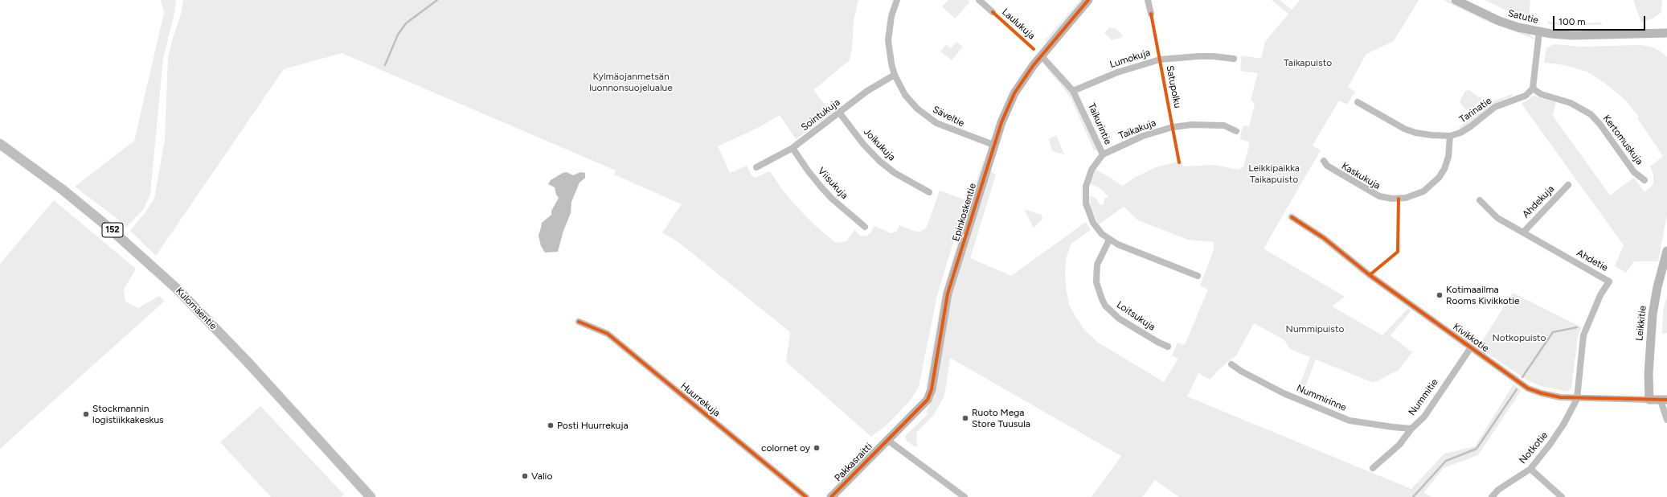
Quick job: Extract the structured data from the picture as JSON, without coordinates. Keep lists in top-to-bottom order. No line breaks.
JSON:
{"streets":{"main road":["152","Kulomäentie"],"street":["Satutie","Laulukuja","Lumokuja","Tarinatie","Sointukuja","Säveltie","Taikurintie","Taikakuja","Kertomuskuja","Joikukuja","Kaskukuja","Viisukuja","Ahdekuja","Epinkoskentie","Ahdetie","Loitsukuja","Leikkitie","Kivikkotie","Nummitie","Nummirinne","Huurrekuja","Notkotie","Pakkasraitti"],"cycle path":["Satupolku"]},"crossings":[["Lumokuja","Taikurintie"],["Tarinatie","Kertomuskuja"],["Tarinatie","Kaskukuja"],["Sointukuja","Säveltie"],["Sointukuja","Joikukuja"],["Sointukuja","Viisukuja"],["Säveltie","Epinkoskentie"],["Taikurintie","Taikakuja"],["Taikurintie","Epinkoskentie"],["Taikurintie","Loitsukuja"],["Ahdekuja","Ahdetie"],["Epinkoskentie","Pakkasraitti"],["Ahdetie","Kivikkotie"],["Ahdetie","Notkotie"],["Leikkitie","Kivikkotie"],["Kivikkotie","Nummitie"],["Kivikkotie","Notkotie"],["Nummitie","Nummirinne"]],"parks":["Taikapuisto","Kylmäojanmetsän luonnonsuojelualue","Leikkipaikka Taikapuisto","Nummipuisto","Notkopuisto"],"places":["Kotimaailma Rooms Kivikkotie","Stockmannin logistiikkakeskus","Ruoto Mega Store Tuusula","Posti Huurrekuja","colornet oy","Valio"],"scale_bar":"100 m"}
